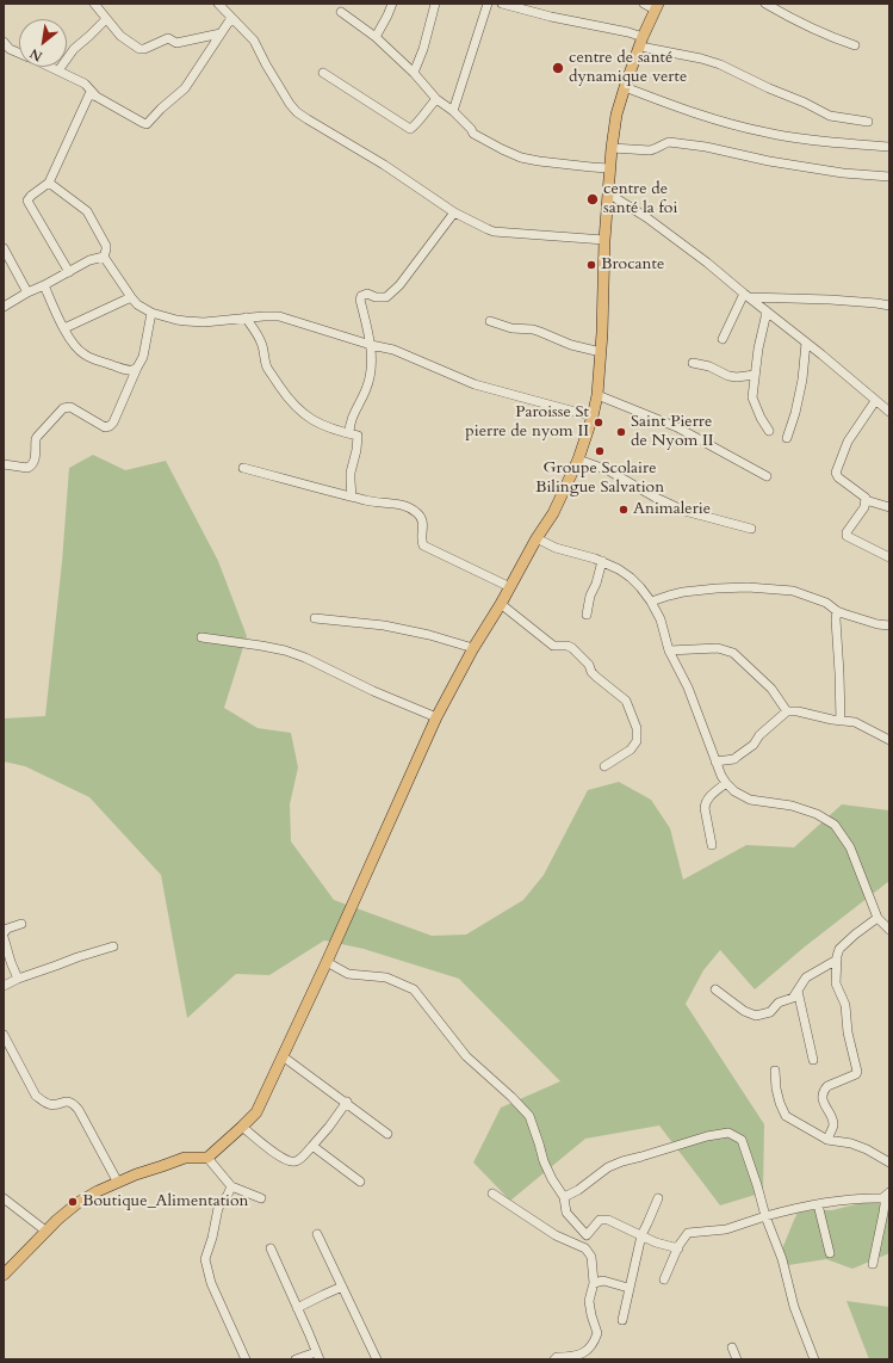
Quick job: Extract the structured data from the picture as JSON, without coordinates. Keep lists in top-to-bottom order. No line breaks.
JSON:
{"places":["centre de santé dynamique verte","centre de santé la foi","Brocante","Paroisse St pierre de nyom II","Saint Pierre de Nyom II","Groupe Scolaire Bilingue Salvation","Animalerie","Boutique_Alimentation"],"north":"bottom left"}
